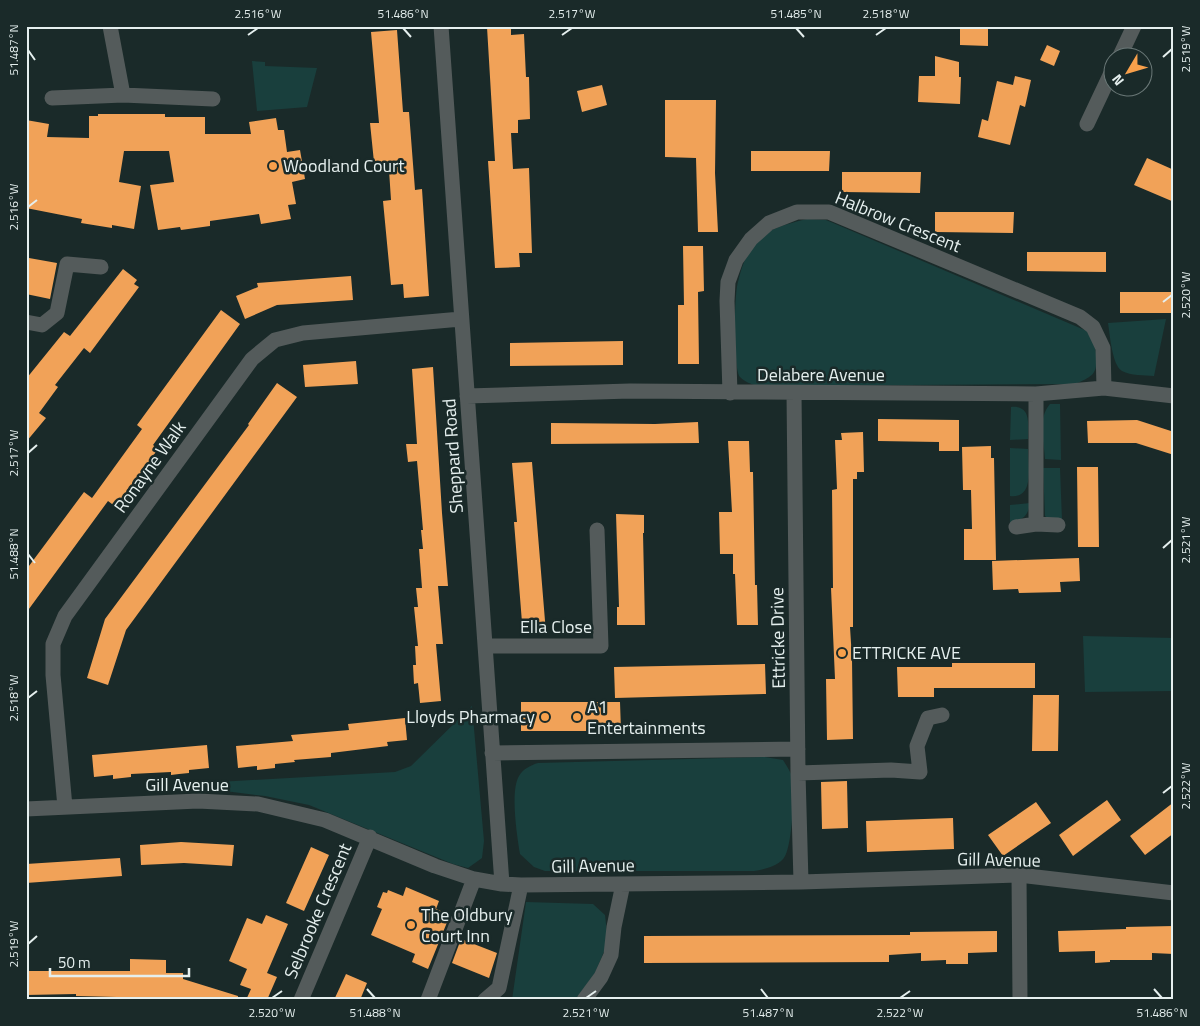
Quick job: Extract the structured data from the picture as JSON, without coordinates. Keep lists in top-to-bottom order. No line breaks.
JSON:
{"streets":{"street":["Halbrow Crescent","Delabere Avenue","Sheppard Road","Ronayne Walk","Ella Close","Ettricke Drive","Gill Avenue","Selbrooke Crescent"]},"crossings":[["Halbrow Crescent","Delabere Avenue"],["Delabere Avenue","Sheppard Road"],["Delabere Avenue","Ettricke Drive"],["Sheppard Road","Ronayne Walk"],["Sheppard Road","Ella Close"],["Sheppard Road","Gill Avenue"],["Ronayne Walk","Gill Avenue"],["Ettricke Drive","Gill Avenue"],["Gill Avenue","Selbrooke Crescent"]],"places":["Woodland Court","ETTRICKE AVE","Lloyds Pharmacy","A1 Entertainments","The Oldbury Court Inn"],"scale_bar":"50 m","north":"bottom left","coordinates":["2.516°W","51.486°N","2.517°W","51.485°N","2.518°W","2.519°W","51.487°N","2.520°W","2.521°W","51.488°N","2.522°W"]}
